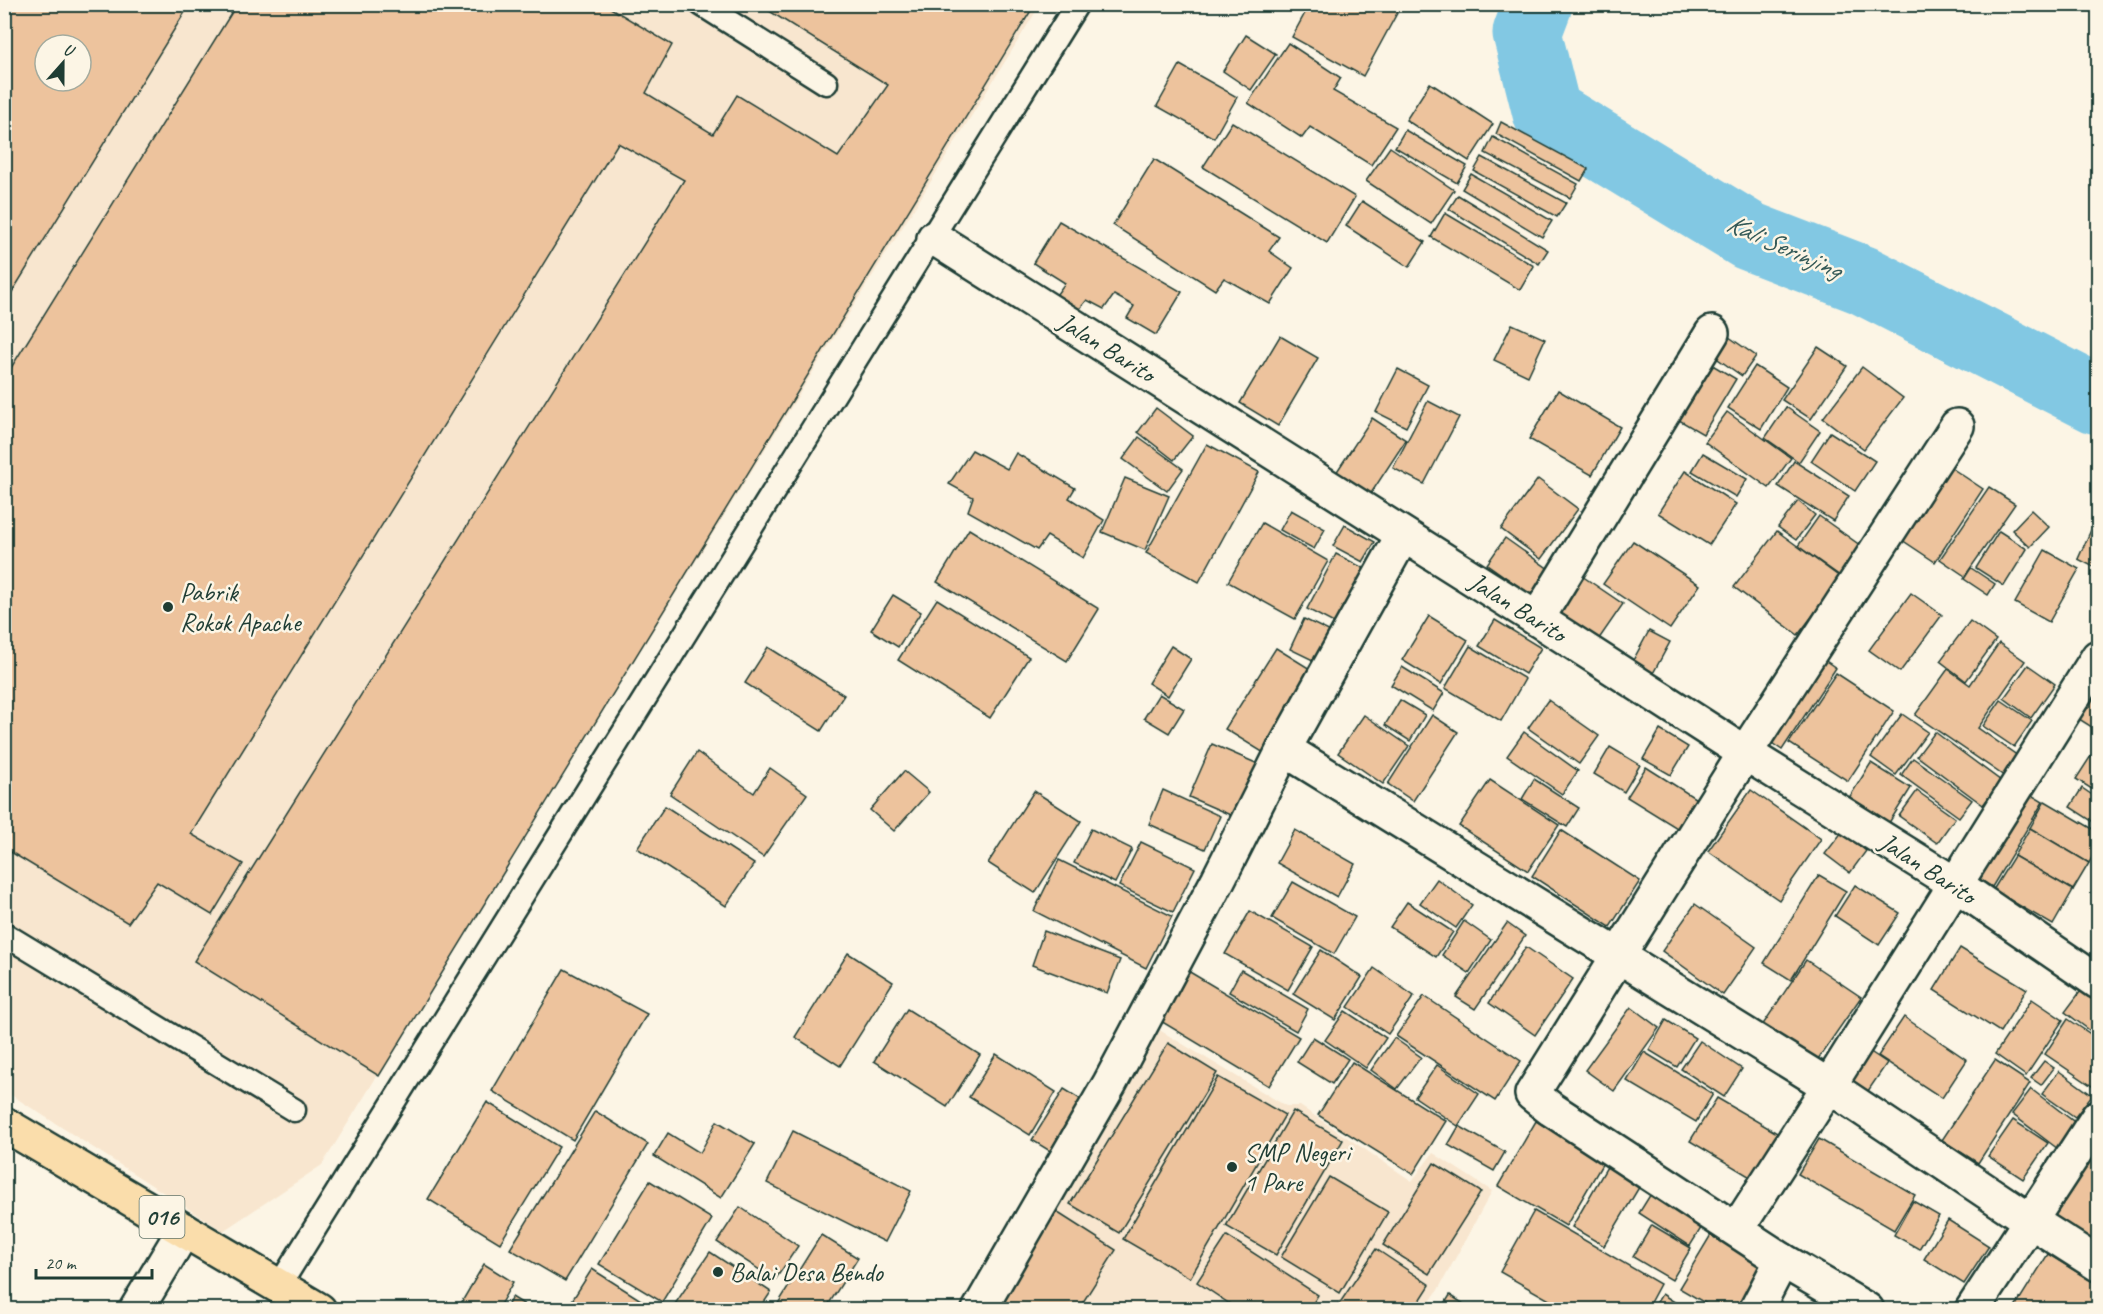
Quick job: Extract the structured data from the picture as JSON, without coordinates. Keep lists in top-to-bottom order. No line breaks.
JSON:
{"streets":{"main road":["016"],"street":["Jalan Barito"]},"water":["Kali Serinjing"],"places":["Pabrik Rokok Apache","SMP Negeri 1 Pare","Balai Desa Bendo"],"scale_bar":"20 m","north":"top"}
